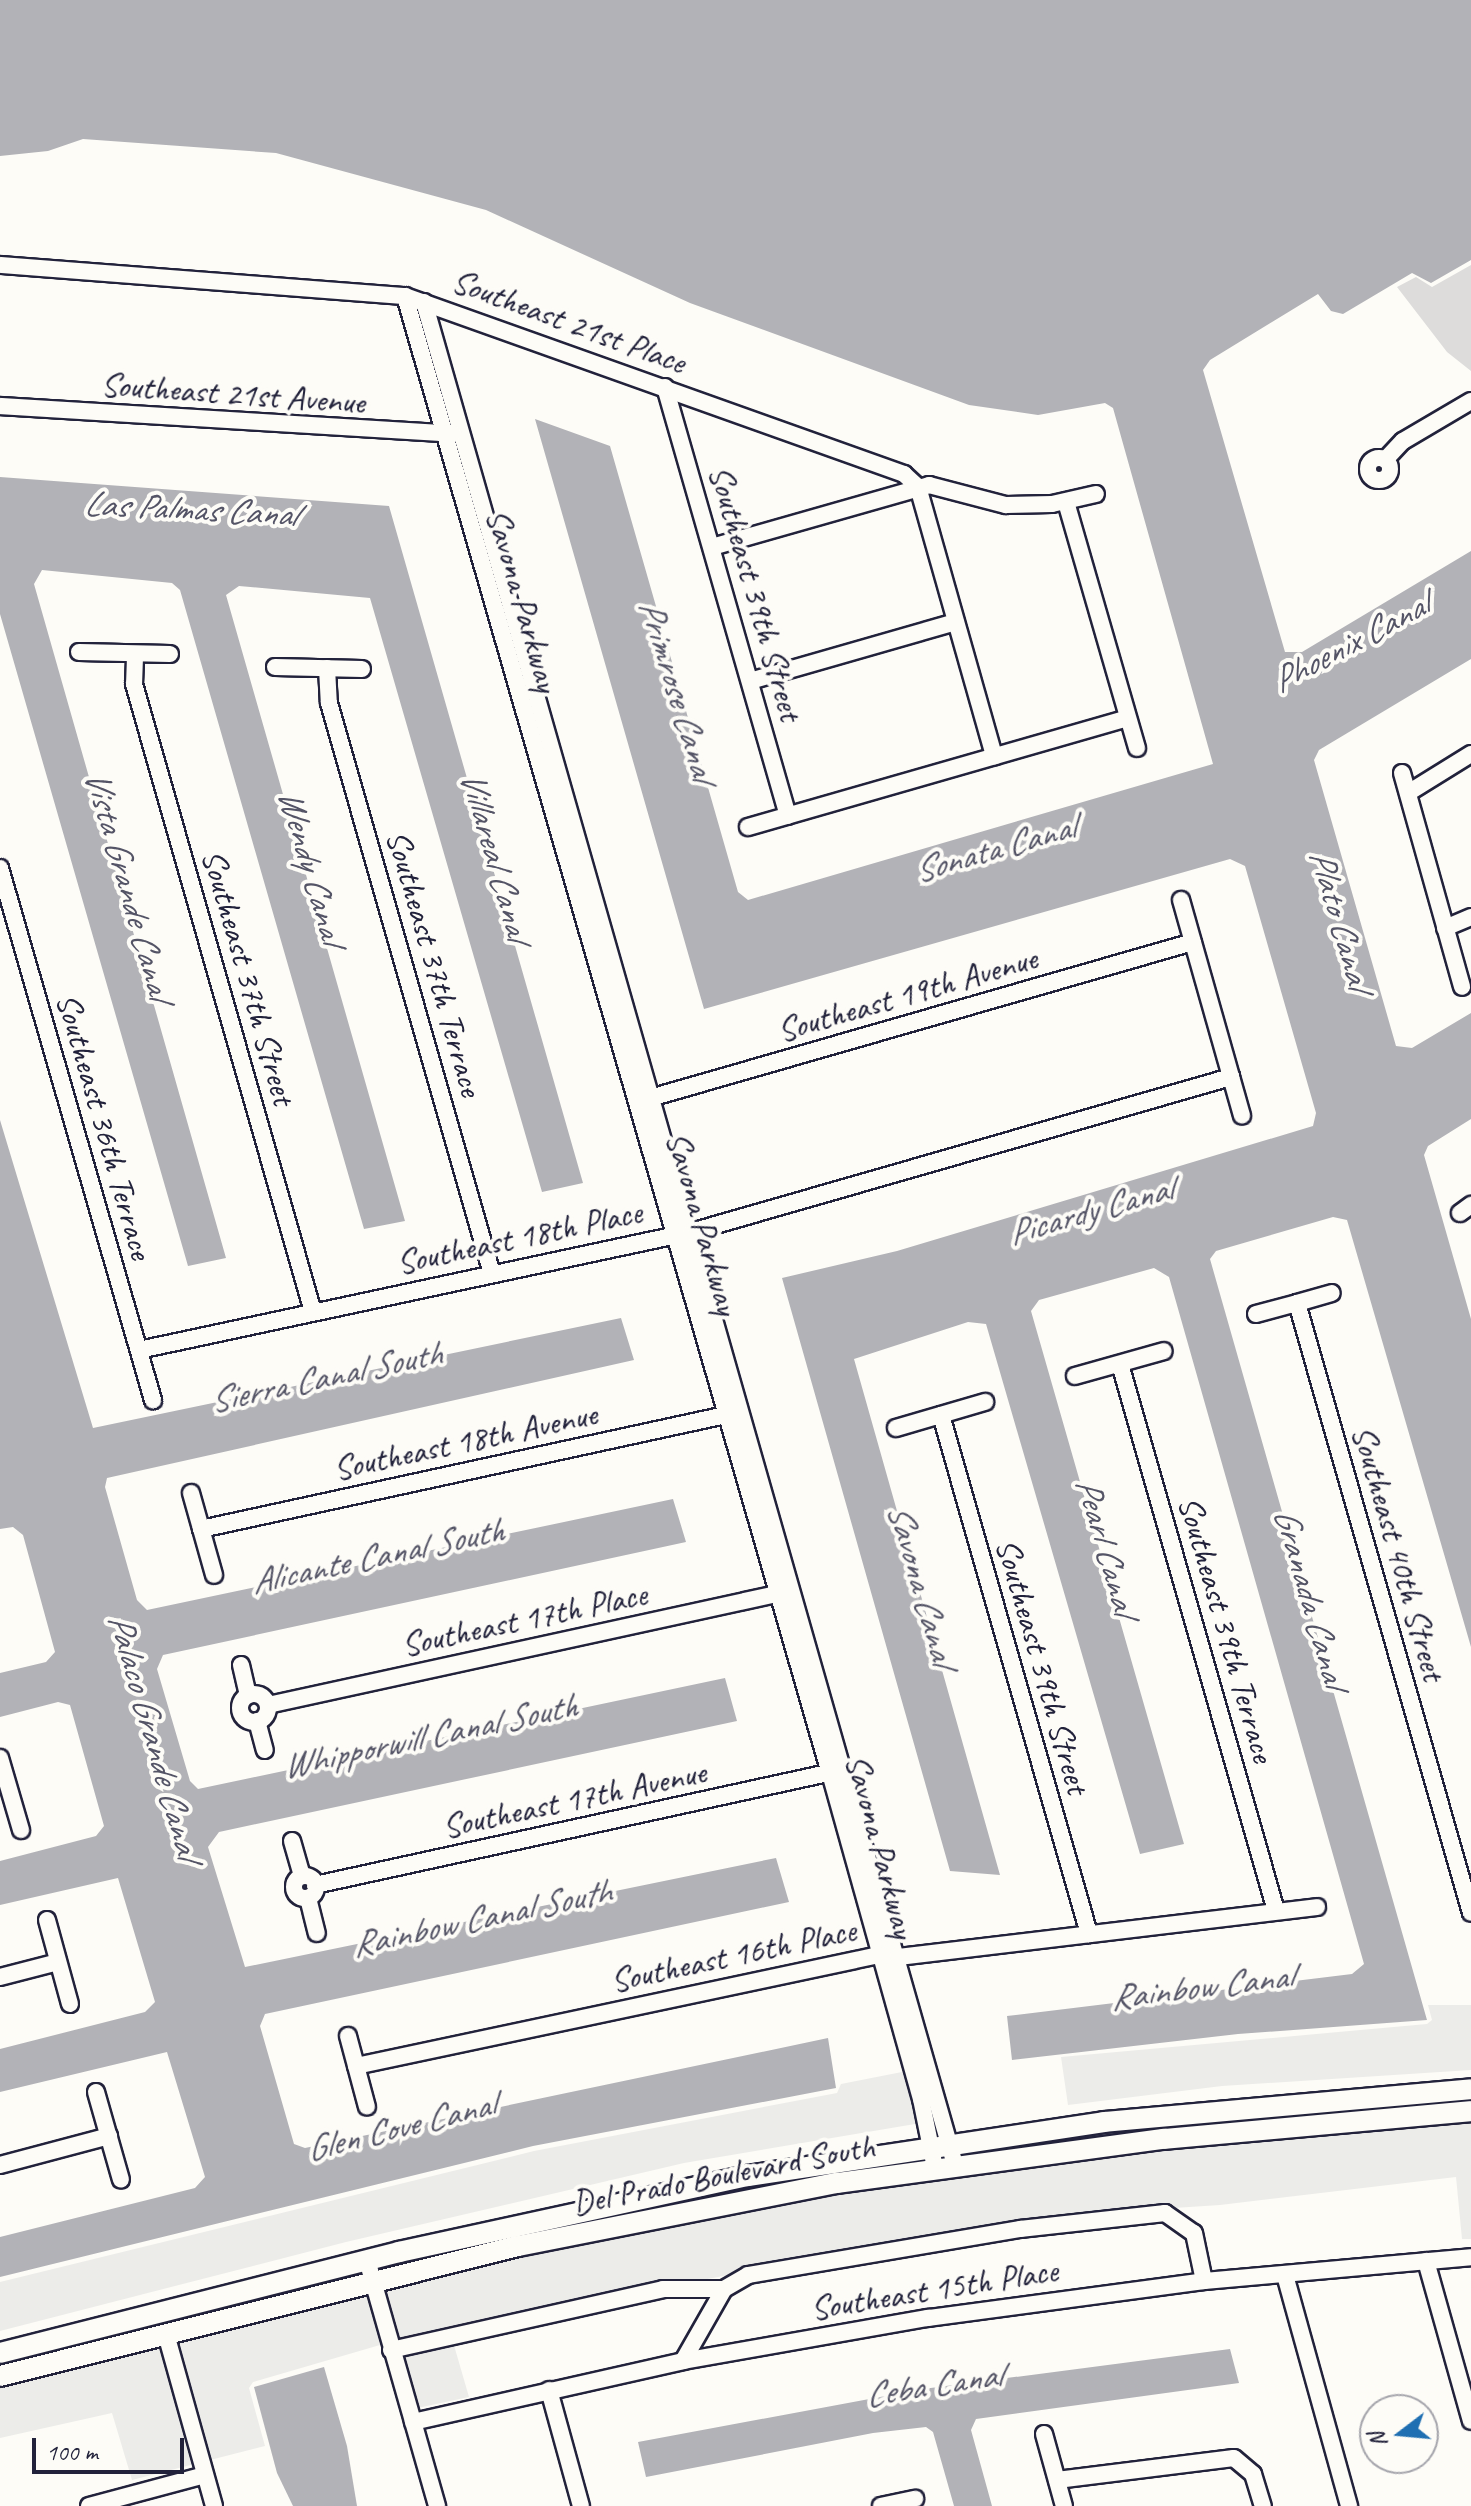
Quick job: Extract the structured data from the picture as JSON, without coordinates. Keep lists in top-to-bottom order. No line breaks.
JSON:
{"streets":{"main road":["Del Prado Boulevard South"],"street":["Southeast 21st Place","Southeast 21st Avenue","Southeast 39th Street","Savona Parkway","Southeast 37th Terrace","Southeast 37th Street","Southeast 19th Avenue","Southeast 36th Terrace","Southeast 18th Place","Southeast 18th Avenue","Southeast 40th Street","Southeast 17th Place","Southeast 39th Terrace","Southeast 17th Avenue","Southeast 16th Place","Southeast 15th Place"]},"crossings":[["Southeast 21st Place","Southeast 39th Street"],["Southeast 21st Place","Savona Parkway"],["Southeast 21st Avenue","Savona Parkway"],["Southeast 39th Street","Southeast 16th Place"],["Savona Parkway","Southeast 19th Avenue"],["Savona Parkway","Southeast 18th Place"],["Savona Parkway","Southeast 18th Avenue"],["Savona Parkway","Southeast 17th Place"],["Savona Parkway","Southeast 17th Avenue"],["Savona Parkway","Southeast 16th Place"],["Savona Parkway","Del Prado Boulevard South"],["Southeast 37th Terrace","Southeast 18th Place"],["Southeast 37th Street","Southeast 18th Place"],["Southeast 36th Terrace","Southeast 18th Place"],["Southeast 39th Terrace","Southeast 16th Place"]],"water":["Las Palmas Canal","Phoenix Canal","Primrose Canal","Sonata Canal","Villareal Canal","Wendy Canal","Vista Grande Canal","Plato Canal","Picardy Canal","Sierra Canal South","Pearl Canal","Alicante Canal South","Savona Canal","Granada Canal","Palaco Grande Canal","Whipporwill Canal South","Rainbow Canal South","Rainbow Canal","Glen Cove Canal","Ceba Canal"],"scale_bar":"100 m","north":"left"}
